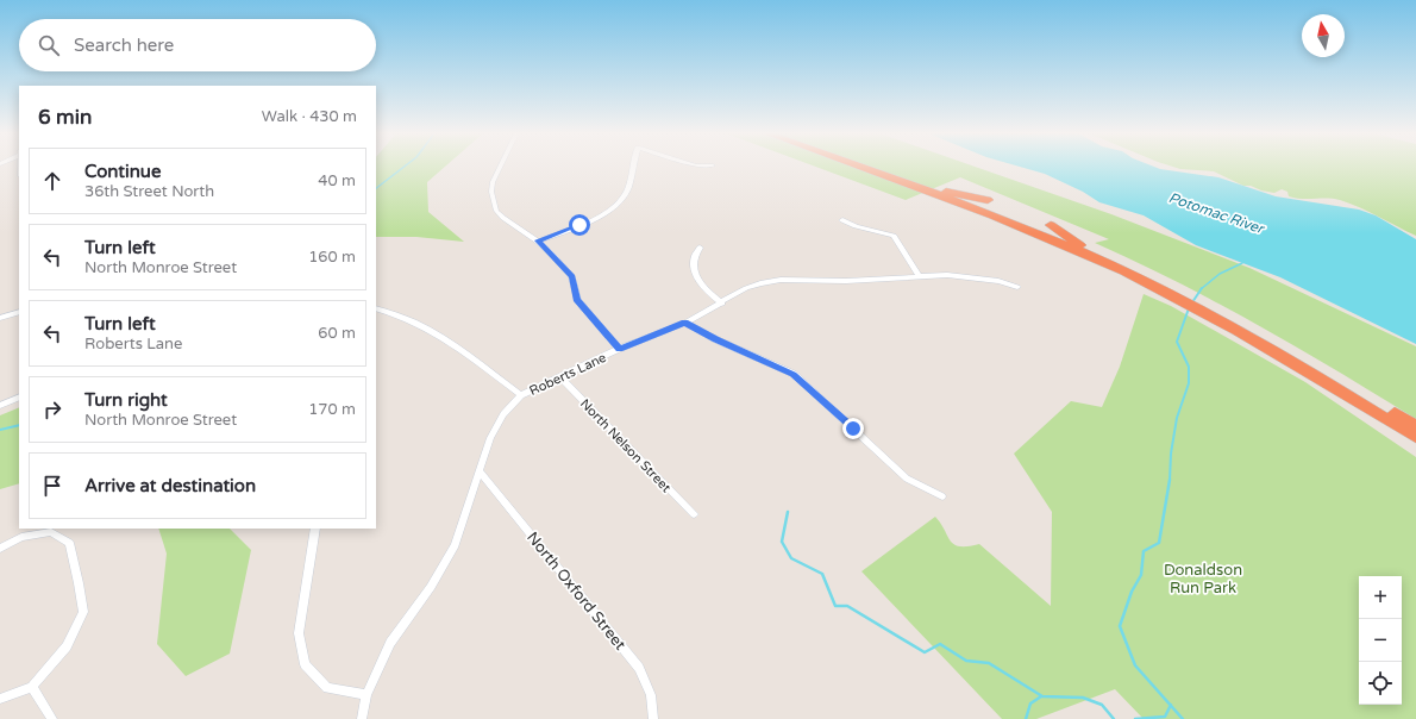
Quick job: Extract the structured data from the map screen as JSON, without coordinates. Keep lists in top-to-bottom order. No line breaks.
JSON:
{"streets":{"street":["Roberts Lane","North Nelson Street","North Oxford Street"]},"crossings":[["Roberts Lane","North Nelson Street"],["Roberts Lane","North Oxford Street"]],"water":["Potomac River"],"parks":["Donaldson Run Park"],"north":"top","page":{"search":"Search here","heading":["6 min","Walk · 430 m"],"list":[["Continue","36th Street North","40 m"],["Turn left","North Monroe Street","160 m"],["Turn left","Roberts Lane","60 m"],["Turn right","North Monroe Street","170 m"],"Arrive at destination"],"map_buttons":["+","−"]}}
